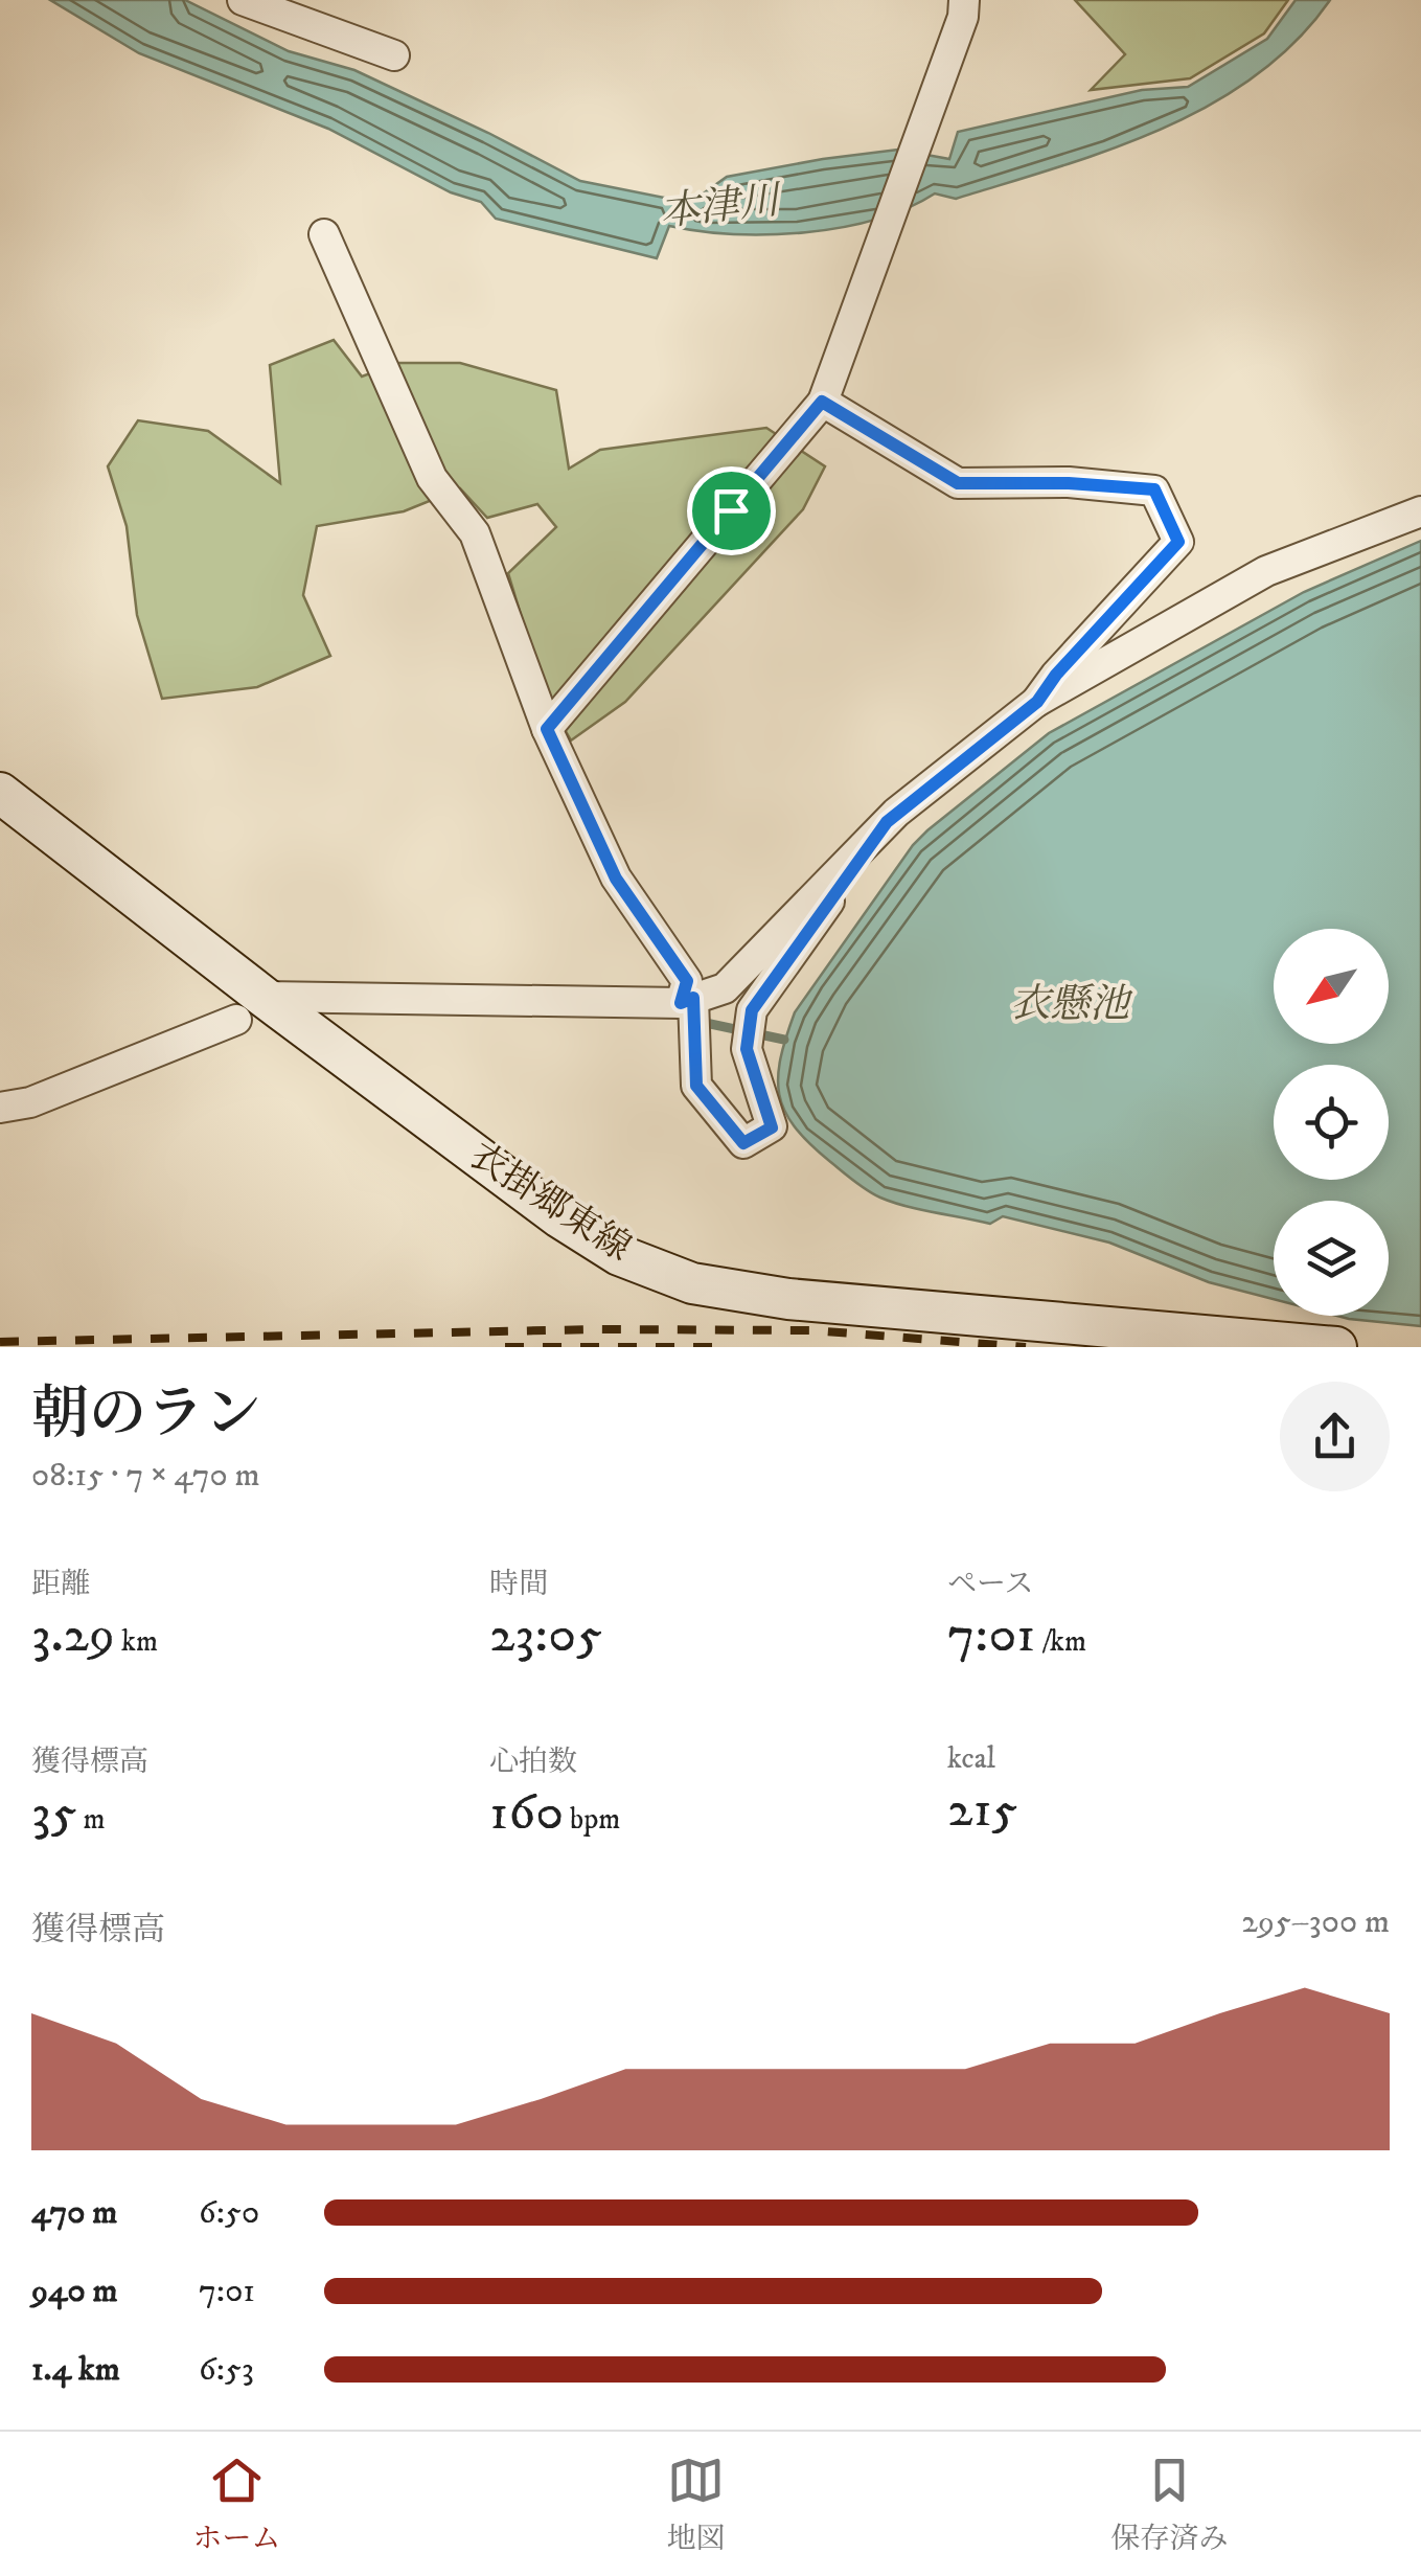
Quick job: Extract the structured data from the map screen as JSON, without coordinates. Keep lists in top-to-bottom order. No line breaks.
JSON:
{"streets":{"main road":["衣掛郷東線"]},"water":["本津川","衣懸池"],"north":"bottom left","page":{"heading":["朝のラン","08:15 · 7 × 470 m"],"stats":[["距離","3.29 km"],["時間","23:05"],["ペース","7:01 /km"],["獲得標高","35 m"],["心拍数","160 bpm"],["kcal","215"]],"chart":["獲得標高","295–300 m"],"list":[{"name":"470 m","note":"6:50"},{"name":"940 m","note":"7:01"},{"name":"1.4 km","note":"6:53"}],"tabs":["ホーム","地図","保存済み"]}}
